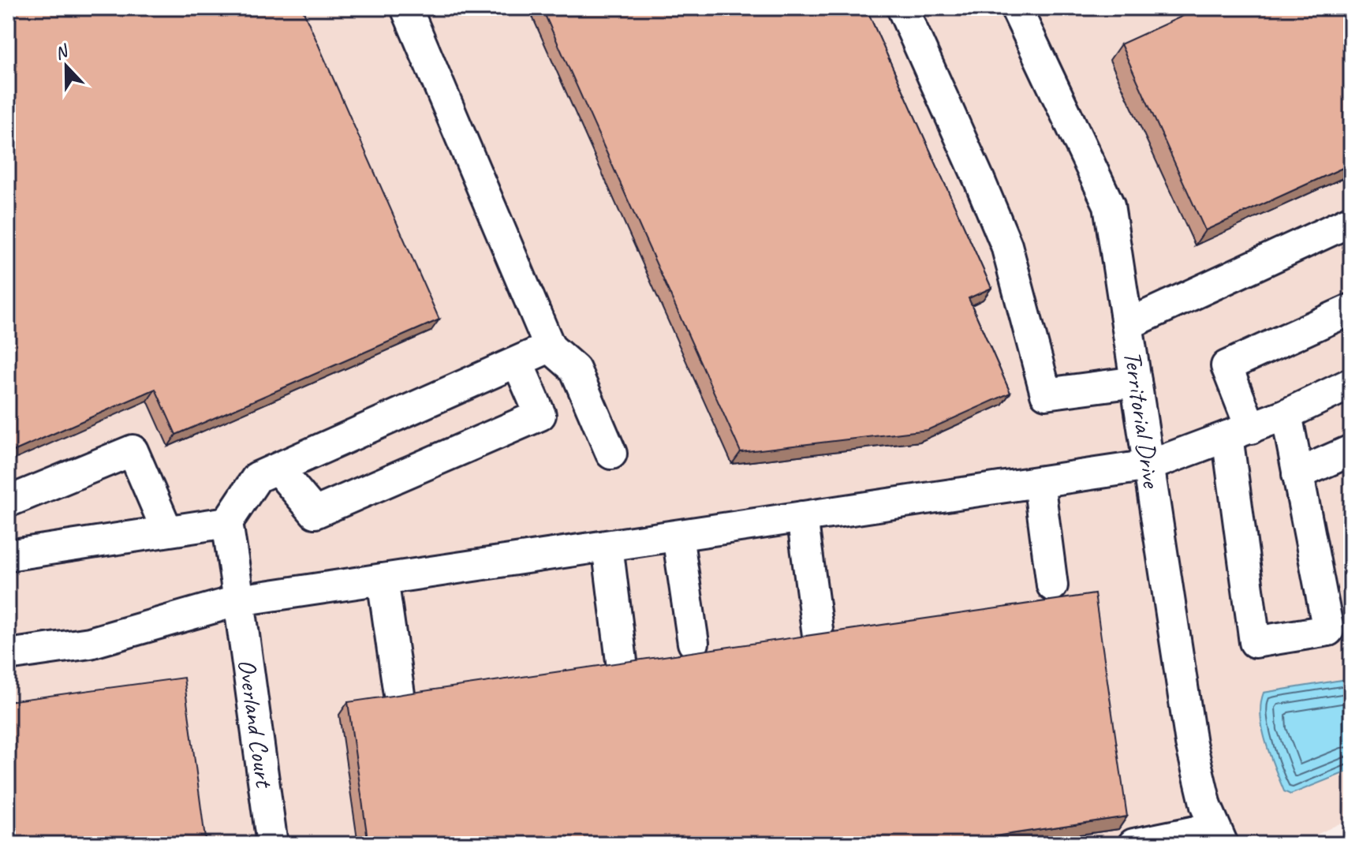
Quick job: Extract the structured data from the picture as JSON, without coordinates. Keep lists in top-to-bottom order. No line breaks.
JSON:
{"streets":{"street":["Territorial Drive","Overland Court"]},"north":"top"}
